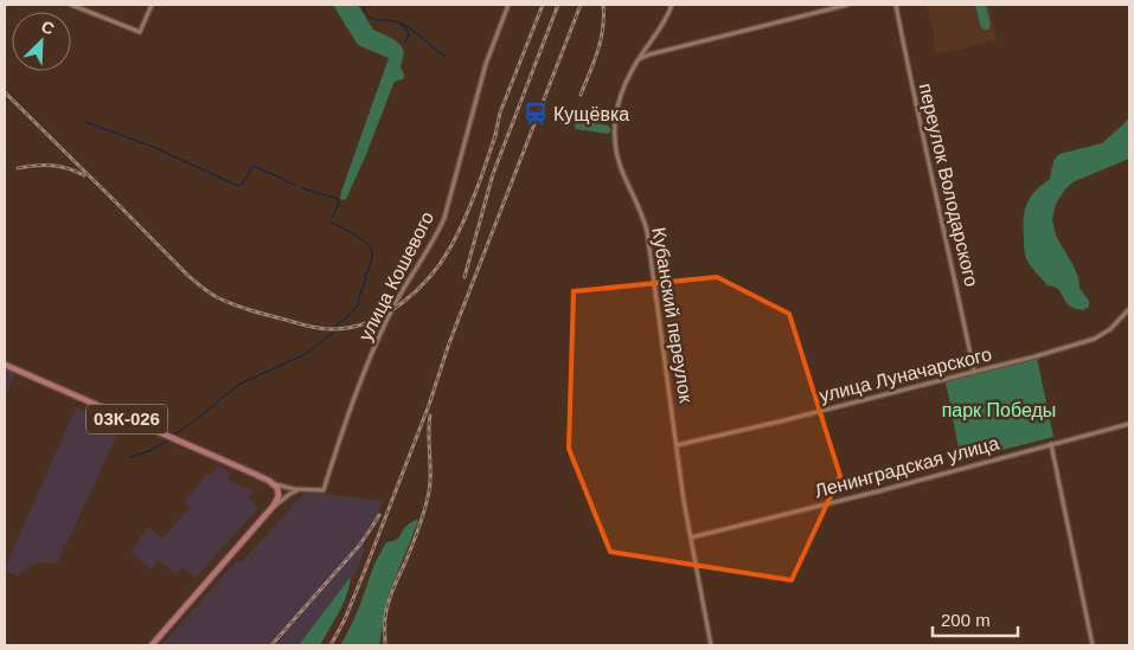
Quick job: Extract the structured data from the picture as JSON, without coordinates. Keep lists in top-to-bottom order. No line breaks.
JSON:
{"streets":{"main road":["03К-026"],"street":["переулок Володарского","улица Кошевого","Кубанский переулок","улица Луначарского","Ленинградская улица"]},"crossings":[["переулок Володарского","улица Луначарского"],["Кубанский переулок","улица Луначарского"],["Кубанский переулок","Ленинградская улица"]],"parks":["парк Победы"],"places":{"station":["Кущёвка"]},"scale_bar":"200 m","north":"top right"}
